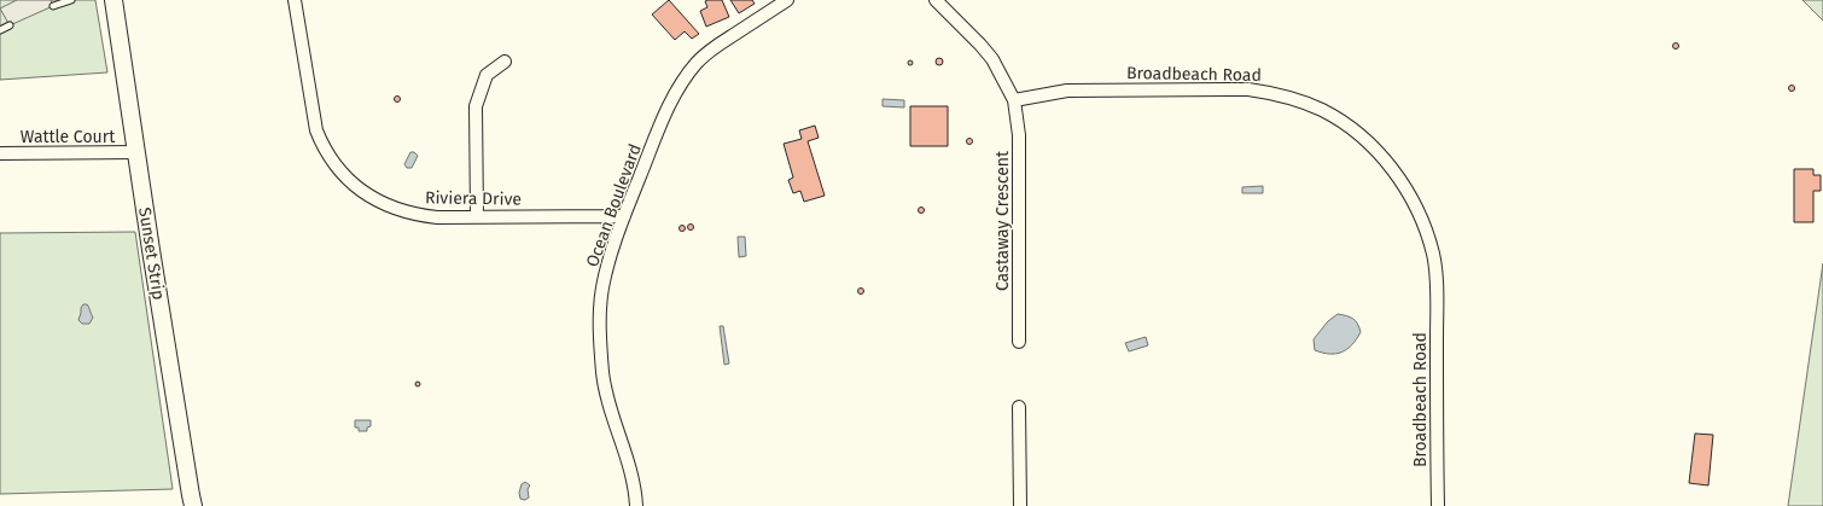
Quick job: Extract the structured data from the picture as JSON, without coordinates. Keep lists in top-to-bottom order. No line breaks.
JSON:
{"streets":{"street":["Broadbeach Road","Wattle Court","Riviera Drive","Ocean Boulevard","Castaway Crescent","Sunset Strip"]},"crossings":[["Broadbeach Road","Castaway Crescent"],["Wattle Court","Sunset Strip"],["Riviera Drive","Ocean Boulevard"]]}
